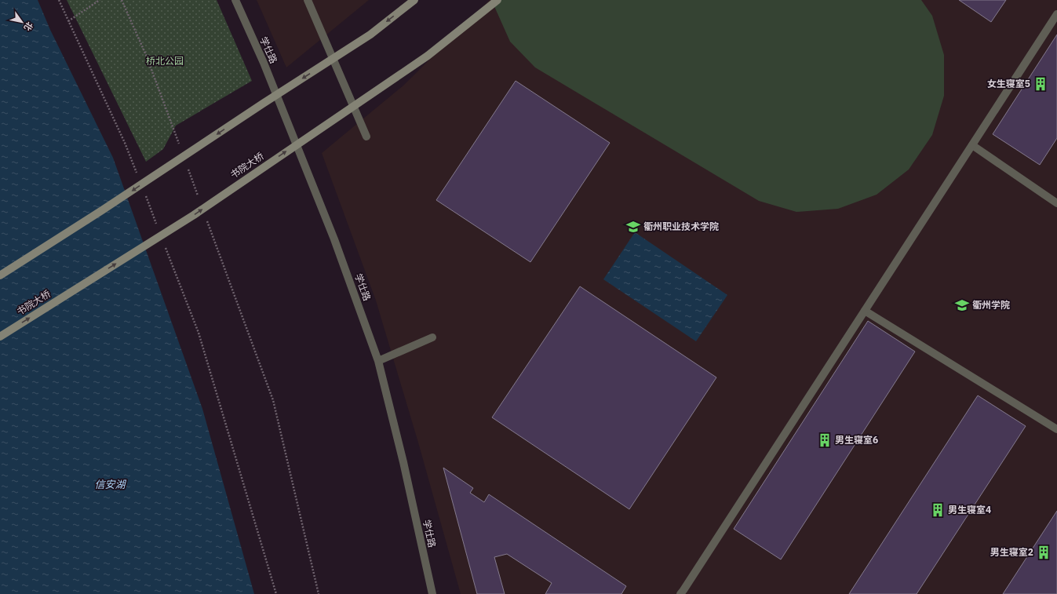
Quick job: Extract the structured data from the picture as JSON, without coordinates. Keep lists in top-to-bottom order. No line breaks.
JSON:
{"streets":{"main road":["书院大桥"],"street":["学仕路"]},"water":["信安湖"],"parks":["桥北公园"],"places":{"building":["女生寝室5","男生寝室6","男生寝室4","男生寝室2"],"school or university":["衢州职业技术学院","衢州学院"]},"north":"bottom right"}
